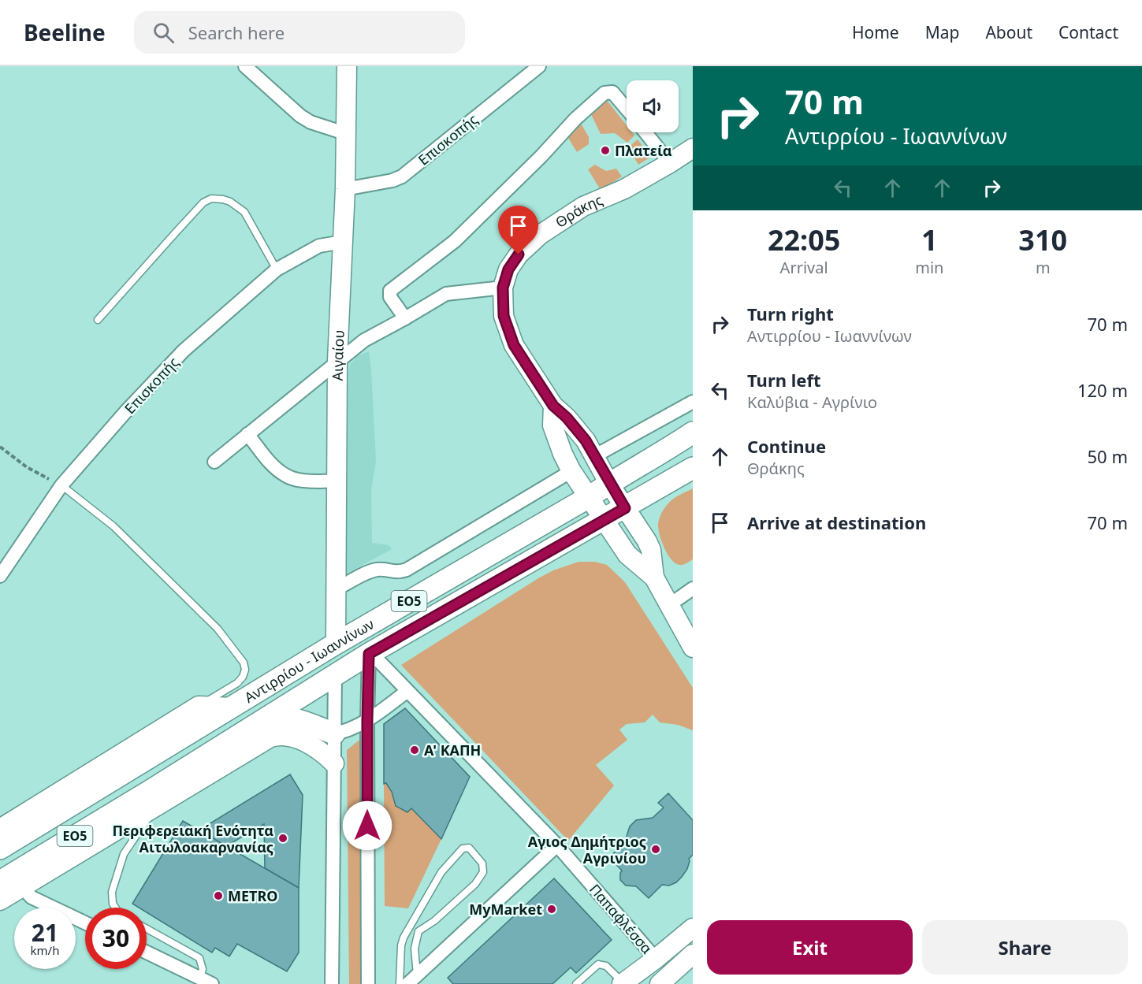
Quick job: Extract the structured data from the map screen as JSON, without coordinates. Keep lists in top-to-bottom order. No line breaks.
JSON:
{"streets":{"main road":["ΕΟ5","Αντιρρίου - Ιωαννίνων"],"street":["Επισκοπής","Θράκης","Αιγαίου","Παπαφλέσσα"]},"crossings":[["Επισκοπής","Αιγαίου"],["Θράκης","Αντιρρίου - Ιωαννίνων"],["Αιγαίου","Αντιρρίου - Ιωαννίνων"],["Αντιρρίου - Ιωαννίνων","Παπαφλέσσα"]],"places":["Πλατεία","Α' ΚΑΠΗ","Περιφερειακή Ενότητα Αιτωλοακαρνανίας","Αγιος Δημήτριος Αγρινίου","METRO","MyMarket"],"page":{"header":"Beeline","search":"Search here","nav":["Home","Map","About","Contact"],"turn":["70 m","Αντιρρίου - Ιωαννίνων"],"eta":["22:05","Arrival","1","min","310","m"],"list":[{"name":"Turn right","note":"Αντιρρίου - Ιωαννίνων","value":"70 m"},{"name":"Turn left","note":"Καλύβια - Αγρίνιο","value":"120 m"},{"name":"Continue","note":"Θράκης","value":"50 m"},{"name":"Arrive at destination","value":"70 m"}],"speed":"21 km/h","limit":"30","buttons":["Exit","Share"]}}
